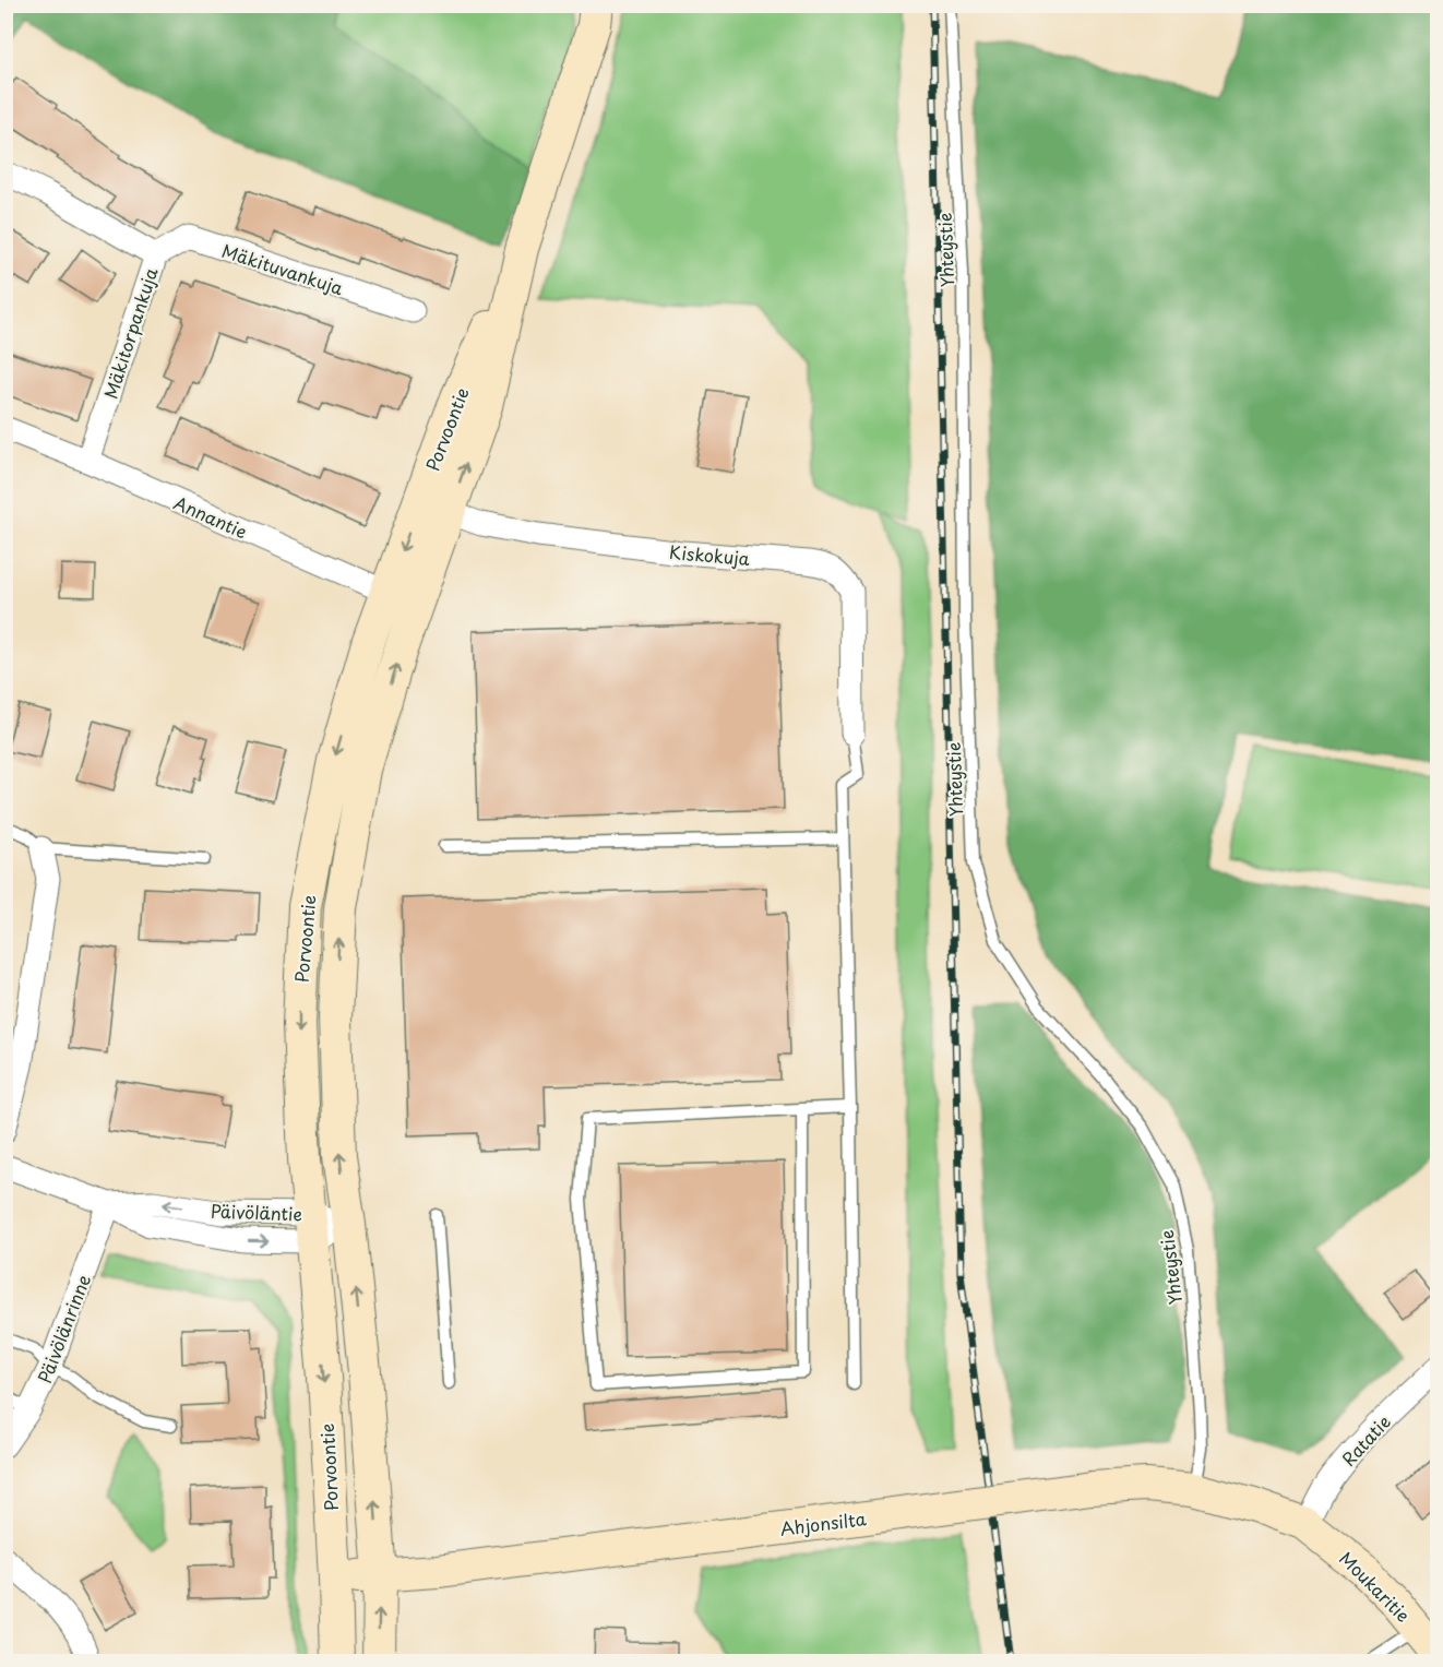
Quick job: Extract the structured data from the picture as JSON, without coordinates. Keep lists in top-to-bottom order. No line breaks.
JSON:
{"streets":{"street":["Mäkituvankuja","Mäkitorpankuja","Porvoontie","Annantie","Kiskokuja","Päivöläntie","Päivölänrinne","Ratatie","Ahjonsilta","Moukaritie"],"lane":["Yhteystie"]},"crossings":[["Yhteystie","Ahjonsilta"],["Mäkituvankuja","Mäkitorpankuja"],["Mäkitorpankuja","Annantie"],["Porvoontie","Annantie"],["Porvoontie","Kiskokuja"],["Porvoontie","Päivöläntie"],["Porvoontie","Ahjonsilta"],["Päivöläntie","Päivölänrinne"],["Ratatie","Ahjonsilta"],["Ratatie","Moukaritie"],["Ahjonsilta","Moukaritie"]]}
